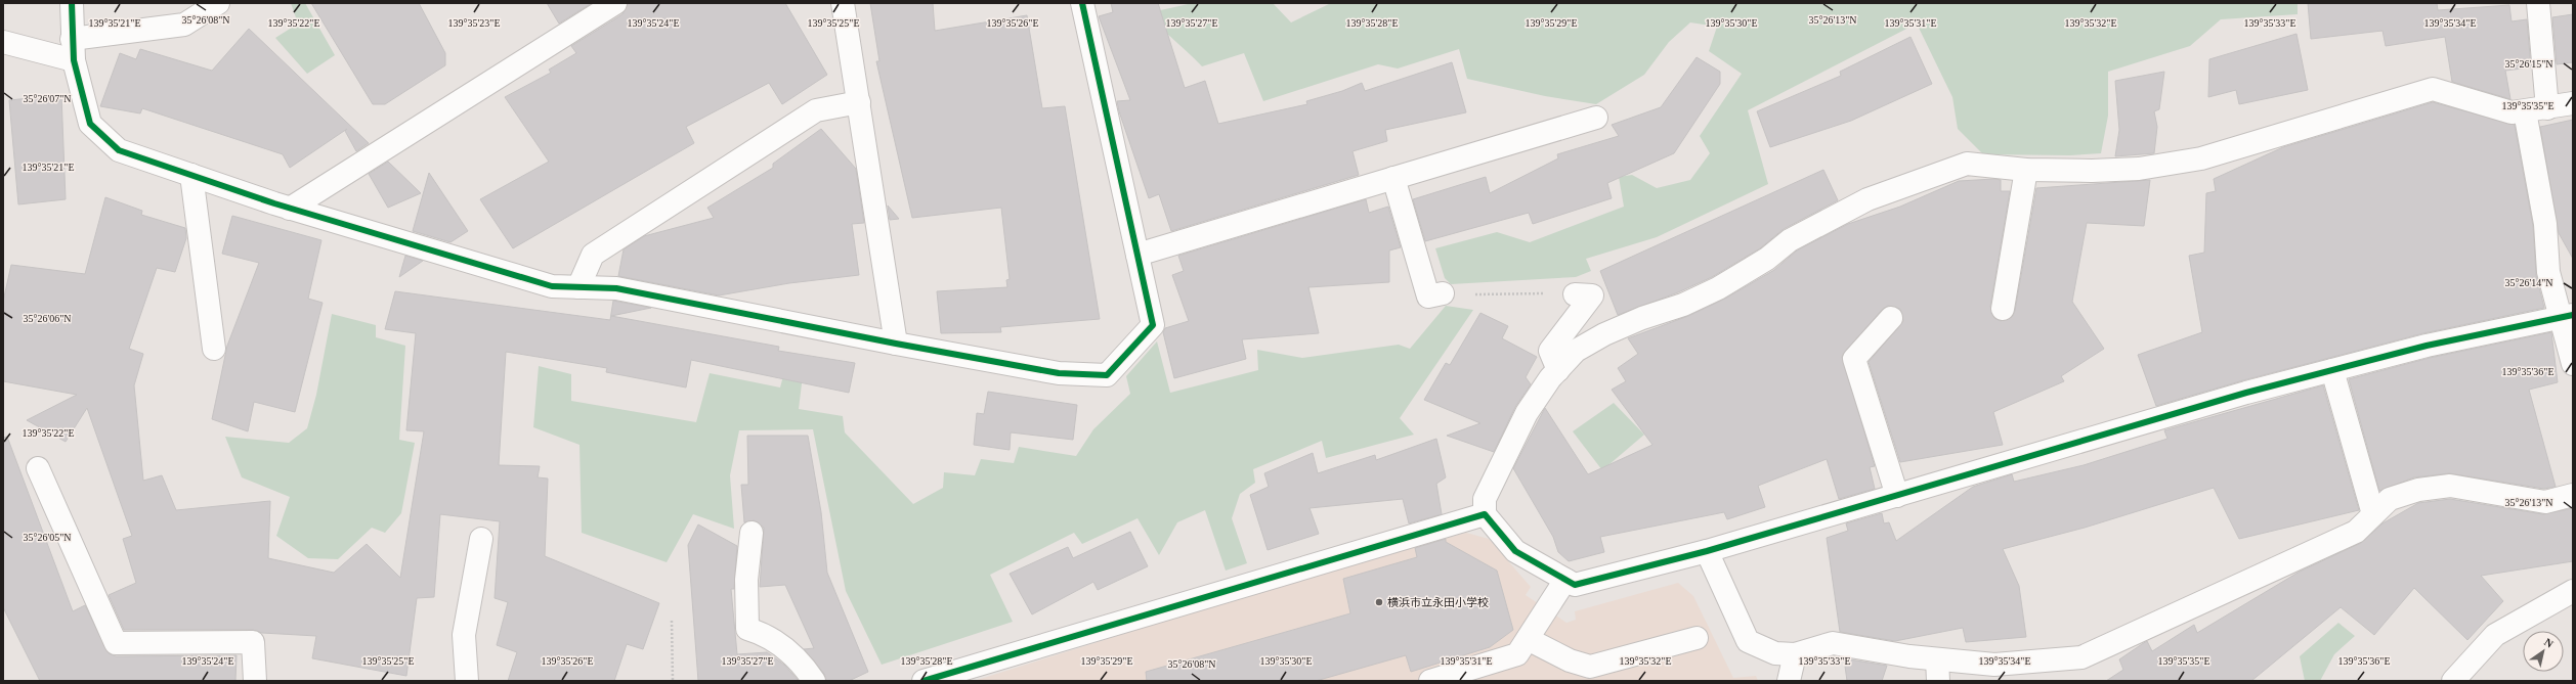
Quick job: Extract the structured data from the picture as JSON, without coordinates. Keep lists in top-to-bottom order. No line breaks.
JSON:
{"places":["横浜市立永田小学校"],"north":"top right","coordinates":["35°26'08\"N","35°26'13\"N","139°35'21\"E","139°35'22\"E","139°35'23\"E","139°35'24\"E","139°35'25\"E","139°35'26\"E","139°35'27\"E","139°35'28\"E","139°35'29\"E","139°35'30\"E","139°35'31\"E","139°35'32\"E","139°35'33\"E","139°35'34\"E","35°26'15\"N","35°26'07\"N","139°35'35\"E","35°26'14\"N","35°26'06\"N","139°35'36\"E","35°26'05\"N"]}
